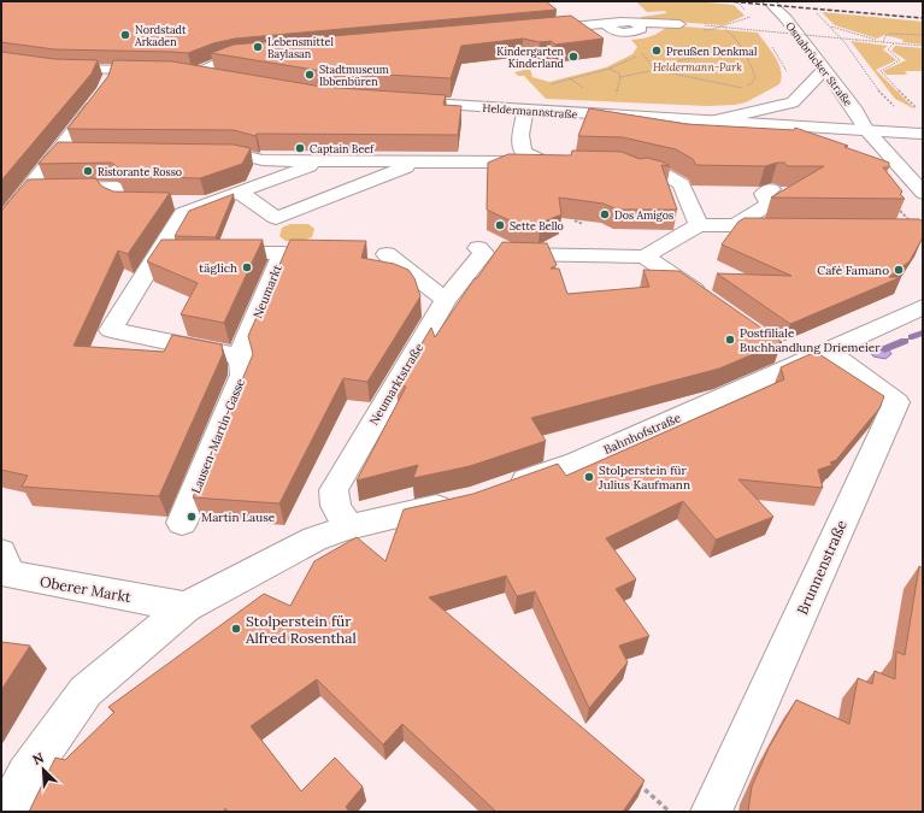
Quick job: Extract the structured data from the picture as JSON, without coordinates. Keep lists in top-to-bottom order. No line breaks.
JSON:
{"streets":{"street":["Osnabrücker Straße","Heldermannstraße","Neumarkt","Neumarktstraße","Bahnhofstraße","Lausen-Martin-Gasse","Brunnenstraße","Oberer Markt"]},"crossings":[["Osnabrücker Straße","Heldermannstraße"],["Neumarkt","Lausen-Martin-Gasse"],["Bahnhofstraße","Brunnenstraße"]],"parks":["Heldermann-Park"],"places":["Nordstadt Arkaden","Lebensmittel Baylasan","Preußen Denkmal","Kindergarten Kinderland","Stadtmuseum Ibbenbüren","Captain Beef","Ristorante Rosso","Dos Amigos","Sette Bello","täglich","Café Famano","Postfiliale Buchhandlung Driemeier","Stolperstein für Julius Kaufmann","Martin Lause","Stolperstein für Alfred Rosenthal"],"north":"top left"}
